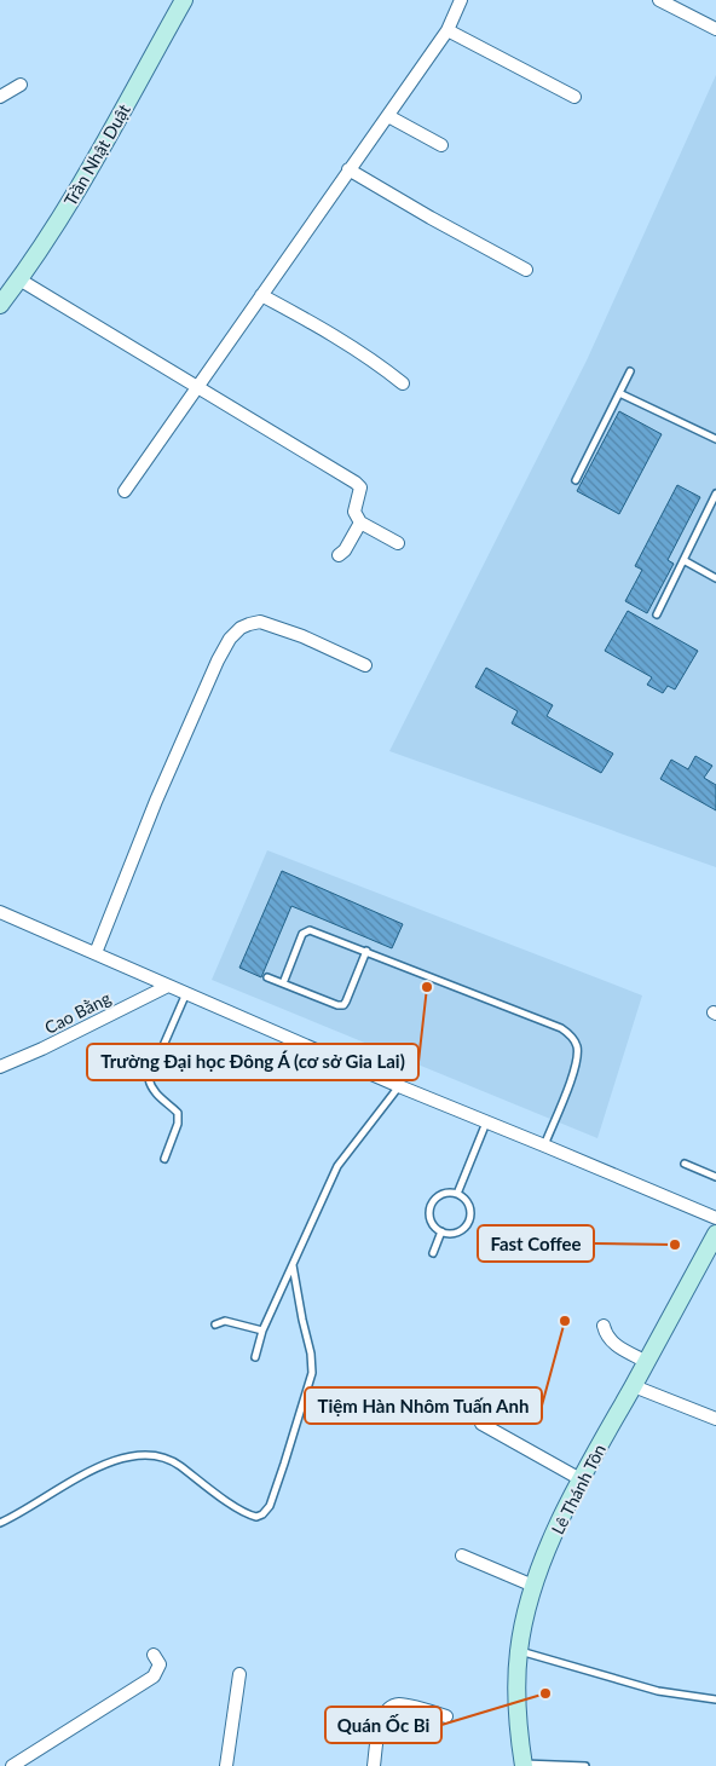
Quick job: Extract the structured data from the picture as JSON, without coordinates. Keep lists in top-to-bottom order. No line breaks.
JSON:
{"streets":{"main road":["Trần Nhật Duật","Lê Thánh Tôn"],"street":["Cao Bằng"]},"places":["Trường Đại học Đông Á (cơ sở Gia Lai)","Fast Coffee","Tiệm Hàn Nhôm Tuấn Anh","Quán Ốc Bi"]}
